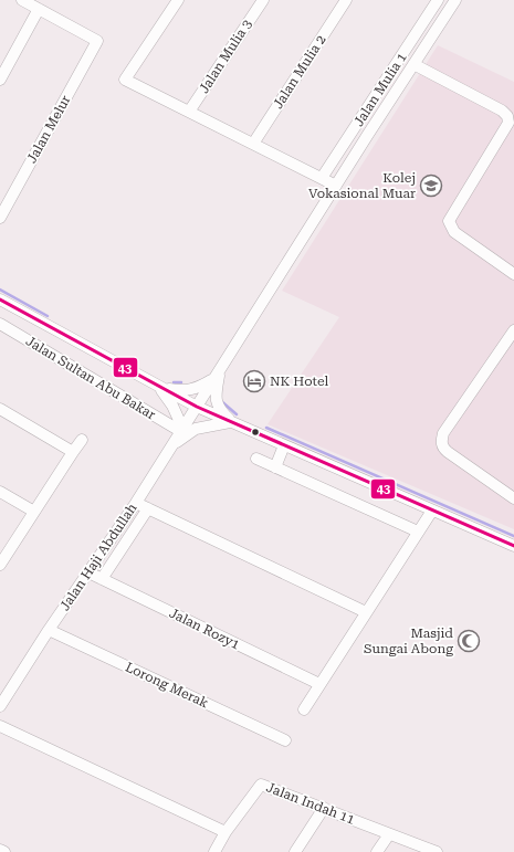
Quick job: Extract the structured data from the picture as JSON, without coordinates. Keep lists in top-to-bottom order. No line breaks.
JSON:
{"streets":{"street":["Jalan Mulia 3","Jalan Mulia 2","Jalan Mulia 1","Jalan Melur","Jalan Sultan Abu Bakar","Jalan Haji Abdullah","Jalan Rozy1","Lorong Merak","Jalan Indah 11"]},"crossings":[["Jalan Sultan Abu Bakar","Jalan Haji Abdullah"],["Jalan Haji Abdullah","Jalan Rozy1"],["Jalan Haji Abdullah","Lorong Merak"]],"places":{"school or university":["Kolej Vokasional Muar"],"hotel":["NK Hotel"],"mosque":["Masjid Sungai Abong"]},"lines":["transit line 43"]}
